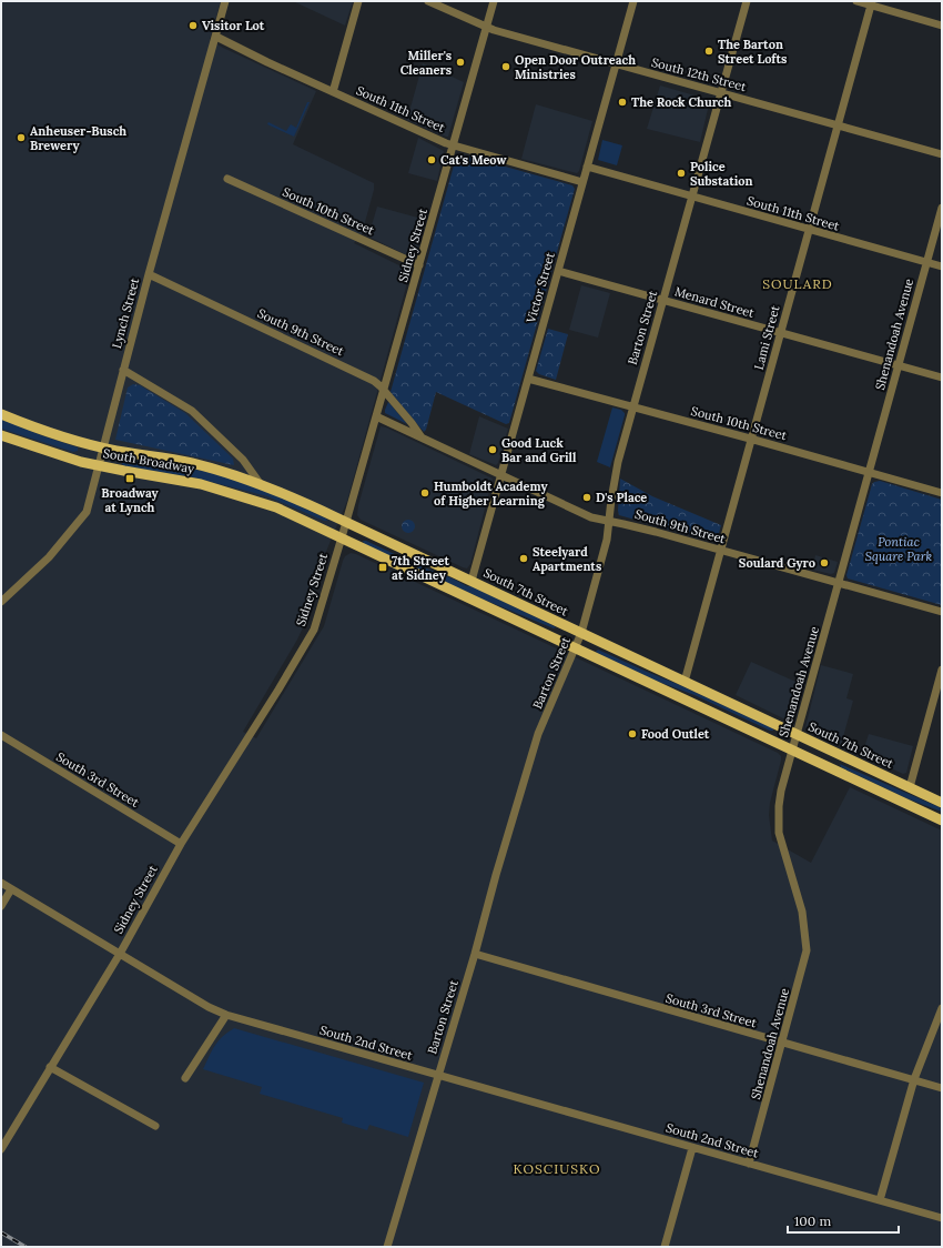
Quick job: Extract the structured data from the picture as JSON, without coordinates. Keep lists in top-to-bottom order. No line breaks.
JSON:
{"streets":{"main road":["South Broadway","South 7th Street"],"street":["South 12th Street","South 11th Street","South 10th Street","Sidney Street","Victor Street","Menard Street","Lynch Street","Barton Street","South 9th Street","Shenandoah Avenue","Lami Street","South 3rd Street","South 2nd Street"]},"crossings":[["South 12th Street","Sidney Street"],["South 12th Street","Victor Street"],["South 12th Street","Barton Street"],["South 12th Street","Lami Street"],["South 11th Street","Sidney Street"],["South 11th Street","Victor Street"],["South 11th Street","Lynch Street"],["South 11th Street","Barton Street"],["South 11th Street","Shenandoah Avenue"],["South 11th Street","Lami Street"],["South 10th Street","Sidney Street"],["South 10th Street","Victor Street"],["South 10th Street","Barton Street"],["South 10th Street","Shenandoah Avenue"],["South 10th Street","Lami Street"],["Sidney Street","South 9th Street"],["Sidney Street","South Broadway"],["Sidney Street","South 7th Street"],["Sidney Street","South 3rd Street"],["Sidney Street","South 2nd Street"],["Victor Street","Menard Street"],["Victor Street","South 9th Street"],["Victor Street","South 7th Street"],["Menard Street","Barton Street"],["Menard Street","Shenandoah Avenue"],["Menard Street","Lami Street"],["Lynch Street","South 9th Street"],["Lynch Street","South Broadway"],["Barton Street","South 9th Street"],["Barton Street","South 7th Street"],["Barton Street","South 3rd Street"],["Barton Street","South 2nd Street"],["South 9th Street","Shenandoah Avenue"],["South 9th Street","Lami Street"],["Shenandoah Avenue","South 7th Street"],["Shenandoah Avenue","South 3rd Street"],["Shenandoah Avenue","South 2nd Street"],["Lami Street","South 7th Street"],["South Broadway","South 7th Street"]],"districts":["SOULARD","KOSCIUSKO"],"parks":["Pontiac Square Park"],"places":{"other":["Visitor Lot","The Barton Street Lofts","Miller's Cleaners","Open Door Outreach Ministries","The Rock Church","Anheuser-Busch Brewery","Cat's Meow","Police Substation","Good Luck Bar and Grill","Humboldt Academy of Higher Learning","D's Place","Steelyard Apartments","Soulard Gyro","Food Outlet"],"transit":["Broadway at Lynch","7th Street at Sidney"]},"scale_bar":"100 m"}
